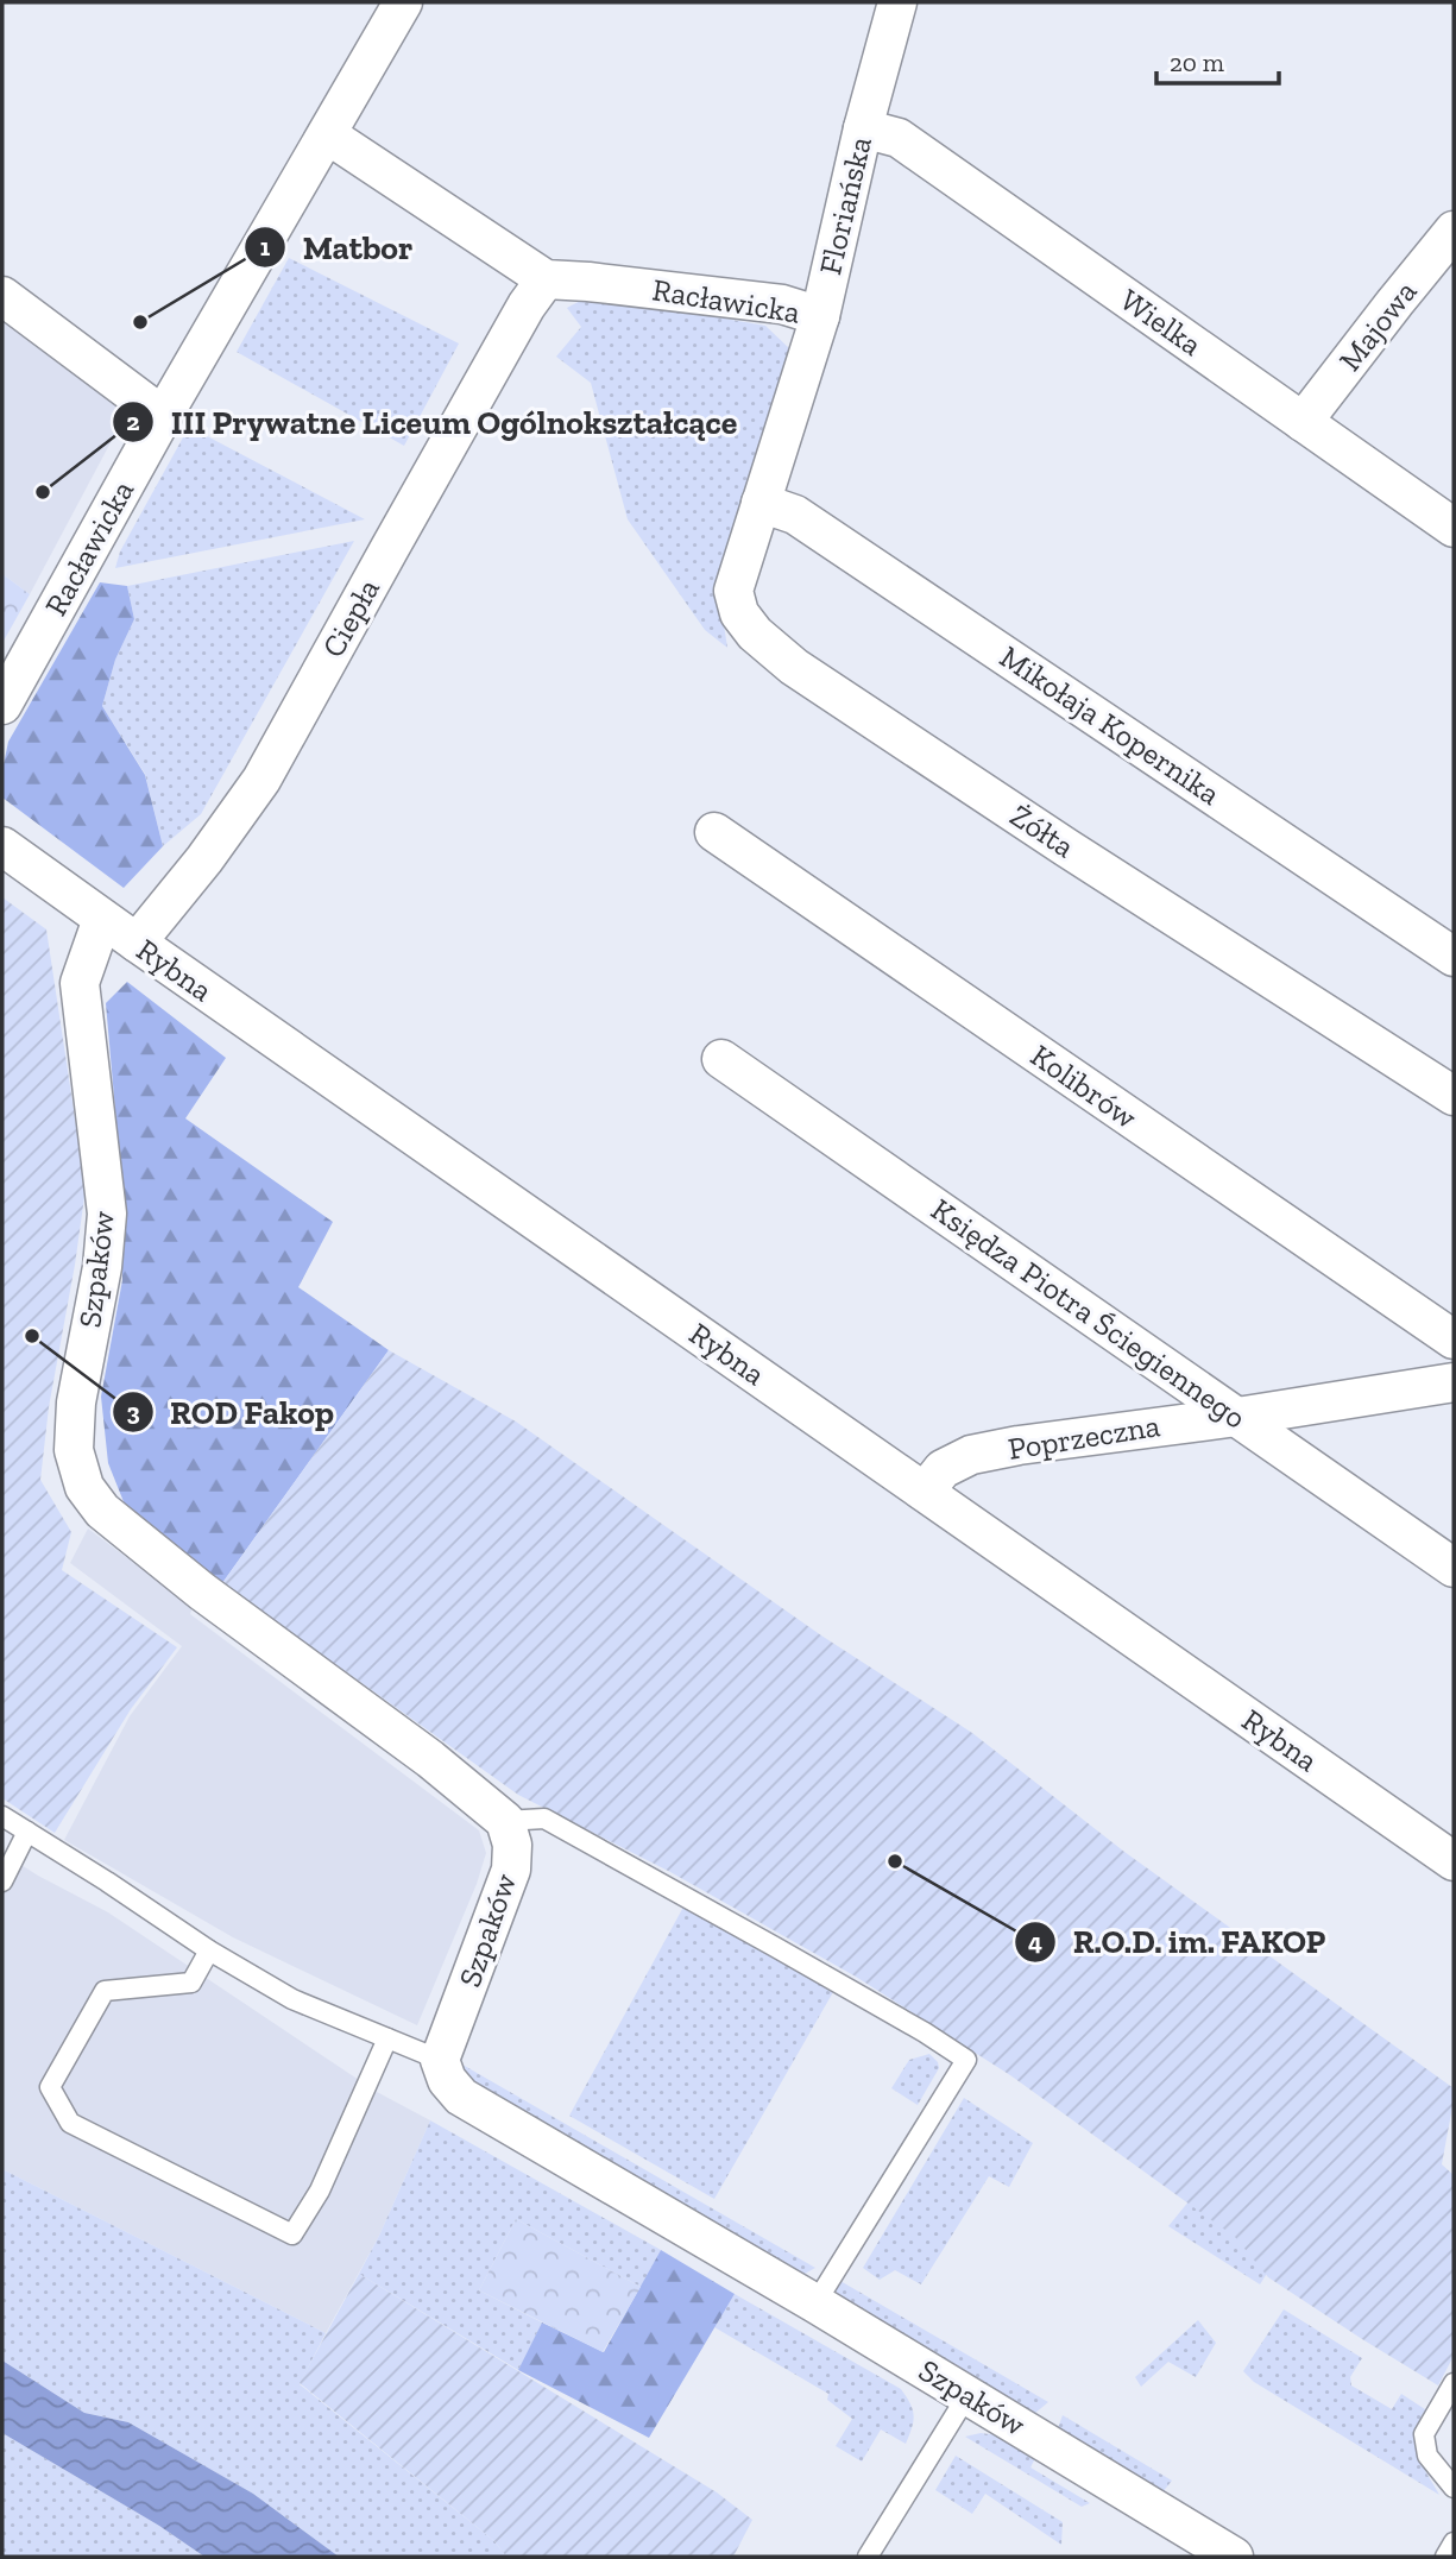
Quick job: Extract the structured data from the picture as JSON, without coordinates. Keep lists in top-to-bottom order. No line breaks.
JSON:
{"streets":{"street":["Floriańska","Racławicka","Wielka","Majowa","Ciepła","Mikołaja Kopernika","Żółta","Rybna","Kolibrów","Szpaków","Księdza Piotra Ściegiennego","Poprzeczna"]},"crossings":[["Floriańska","Racławicka"],["Floriańska","Wielka"],["Floriańska","Mikołaja Kopernika"],["Floriańska","Żółta"],["Racławicka","Ciepła"],["Wielka","Majowa"],["Ciepła","Rybna"],["Mikołaja Kopernika","Żółta"],["Rybna","Szpaków"],["Rybna","Poprzeczna"],["Księdza Piotra Ściegiennego","Poprzeczna"]],"places":["Matbor","III Prywatne Liceum Ogólnokształcące","ROD Fakop","R.O.D. im. FAKOP"],"scale_bar":"20 m"}
